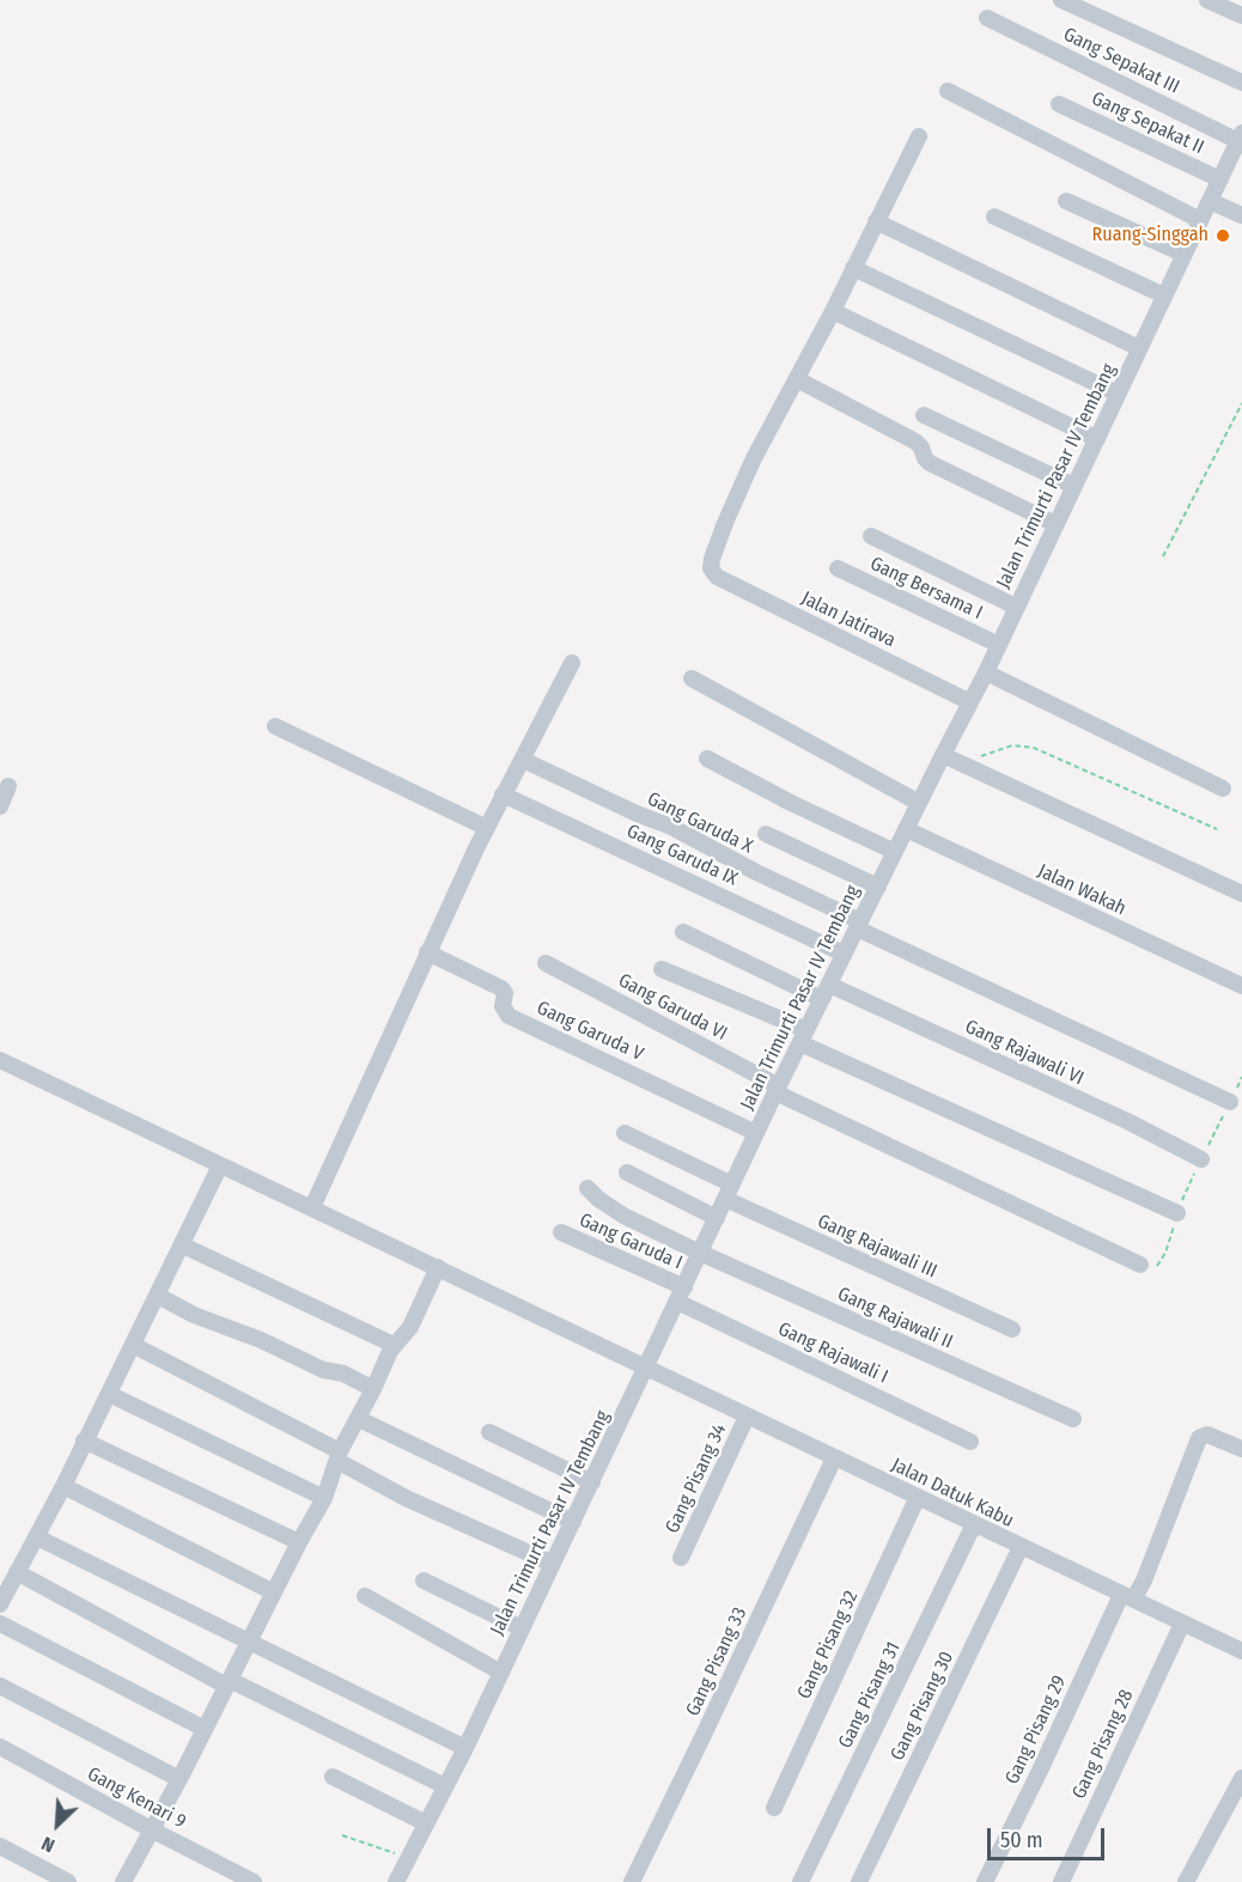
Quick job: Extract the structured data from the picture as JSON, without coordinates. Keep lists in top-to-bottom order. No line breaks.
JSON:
{"streets":{"street":["Gang Sepakat III","Gang Sepakat II","Jalan Trimurti Pasar IV Tembang","Gang Bersama I","Jalan Jatirava","Gang Garuda X","Gang Garuda IX","Jalan Wakah","Gang Garuda VI","Gang Garuda V","Gang Rajawali VI","Gang Garuda I","Gang Rajawali III","Gang Rajawali II","Gang Rajawali I","Gang Pisang 34","Jalan Datuk Kabu","Gang Pisang 32","Gang Pisang 33","Gang Pisang 31","Gang Pisang 30","Gang Pisang 29","Gang Pisang 28","Gang Kenari 9"]},"crossings":[["Gang Sepakat III","Jalan Trimurti Pasar IV Tembang"],["Gang Sepakat II","Jalan Trimurti Pasar IV Tembang"],["Jalan Trimurti Pasar IV Tembang","Gang Bersama I"],["Jalan Trimurti Pasar IV Tembang","Jalan Jatirava"],["Jalan Trimurti Pasar IV Tembang","Gang Garuda X"],["Jalan Trimurti Pasar IV Tembang","Gang Garuda IX"],["Jalan Trimurti Pasar IV Tembang","Jalan Wakah"],["Jalan Trimurti Pasar IV Tembang","Gang Garuda VI"],["Jalan Trimurti Pasar IV Tembang","Gang Garuda V"],["Jalan Trimurti Pasar IV Tembang","Gang Rajawali VI"],["Jalan Trimurti Pasar IV Tembang","Gang Garuda I"],["Jalan Trimurti Pasar IV Tembang","Gang Rajawali III"],["Jalan Trimurti Pasar IV Tembang","Gang Rajawali II"],["Jalan Trimurti Pasar IV Tembang","Gang Rajawali I"],["Jalan Trimurti Pasar IV Tembang","Jalan Datuk Kabu"],["Gang Garuda I","Gang Rajawali I"],["Gang Pisang 34","Jalan Datuk Kabu"],["Jalan Datuk Kabu","Gang Pisang 32"],["Jalan Datuk Kabu","Gang Pisang 33"],["Jalan Datuk Kabu","Gang Pisang 31"],["Jalan Datuk Kabu","Gang Pisang 30"],["Jalan Datuk Kabu","Gang Pisang 29"],["Jalan Datuk Kabu","Gang Pisang 28"]],"places":["Ruang-Singgah"],"scale_bar":"50 m","north":"bottom left"}
